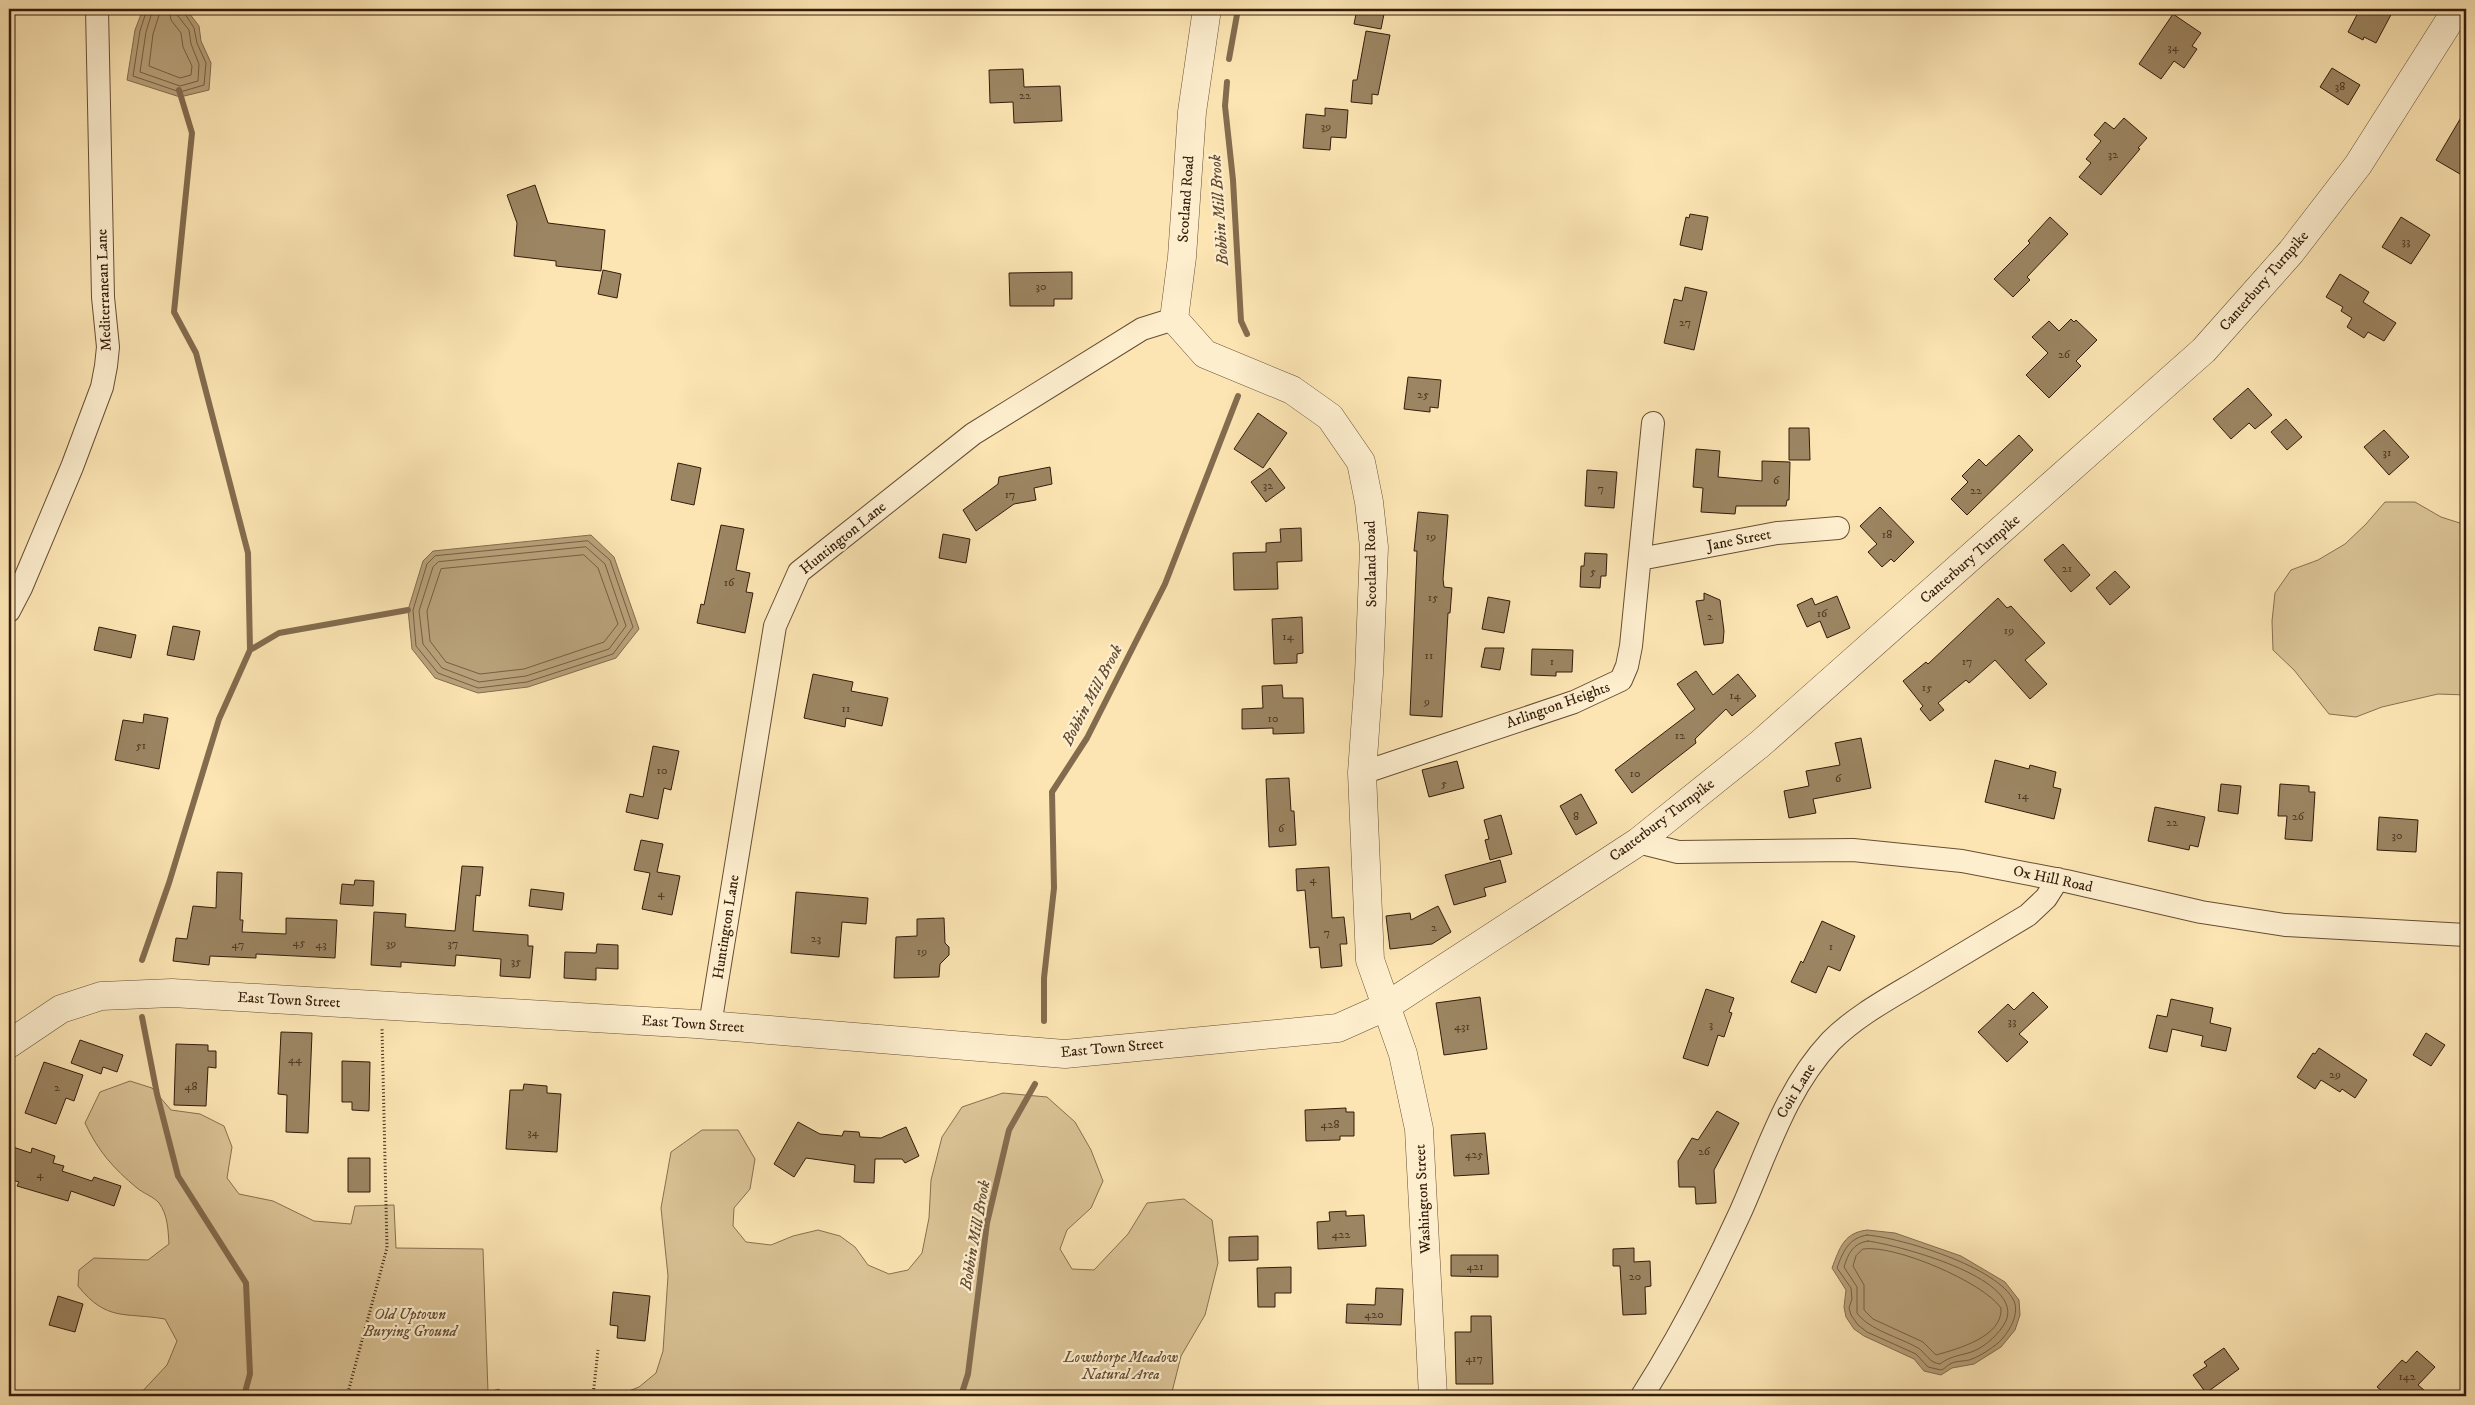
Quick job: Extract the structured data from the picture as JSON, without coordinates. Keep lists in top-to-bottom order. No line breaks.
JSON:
{"streets":{"street":["Scotland Road","Canterbury Turnpike","Mediterranean Lane","Huntington Lane","Jane Street","Arlington Heights","Ox Hill Road","East Town Street","Coit Lane","Washington Street"]},"crossings":[["Scotland Road","Canterbury Turnpike"],["Scotland Road","Huntington Lane"],["Scotland Road","Arlington Heights"],["Scotland Road","East Town Street"],["Scotland Road","Washington Street"],["Canterbury Turnpike","Ox Hill Road"],["Canterbury Turnpike","East Town Street"],["Canterbury Turnpike","Washington Street"],["Huntington Lane","East Town Street"],["Jane Street","Arlington Heights"],["Ox Hill Road","Coit Lane"],["East Town Street","Washington Street"]],"water":["Bobbin Mill Brook"],"parks":["Old Uptown Burying Ground","Lowthorpe Meadow Natural Area"],"house_numbers":["34","38","22","39","32","33","30","27","26","25","31","6","32","7","22","17","18","19","21","5","16","15","16","2","19","14","11","1","17","15","14","9","11","10","12","51","10","10","6","5","14","8","26","22","6","30","4","4","2","7","23","45","39","37","47","43","1","19","35","33","3","431","44","29","48","2","428","34","26","425","4","422","421","20","420","417","142"]}
